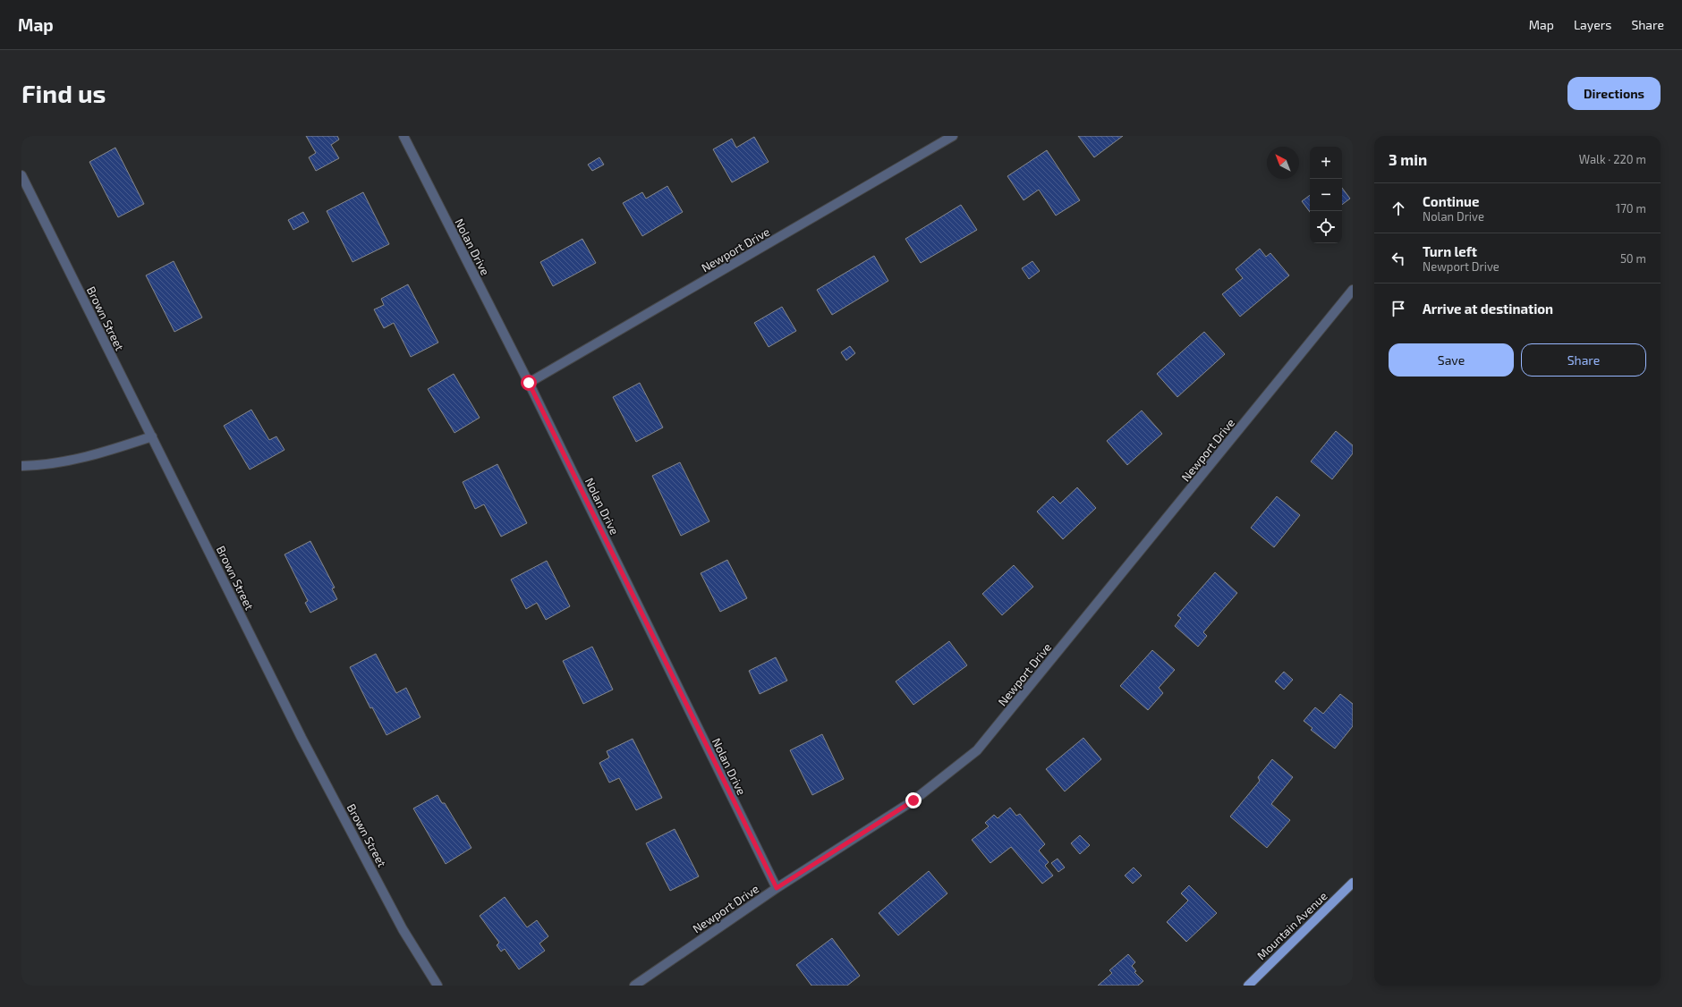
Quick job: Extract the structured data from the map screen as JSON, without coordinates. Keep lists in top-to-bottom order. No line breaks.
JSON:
{"streets":{"main road":["Mountain Avenue"],"street":["Nolan Drive","Newport Drive","Brown Street"]},"crossings":[["Nolan Drive","Newport Drive"]],"north":"top left","page":{"header":"Map","nav":["Map","Layers","Share"],"buttons":["Directions",["Save","Share"]],"title":"Find us","heading":["3 min","Walk · 220 m"],"map_buttons":["+","−"],"list":[["Continue","Nolan Drive","170 m"],["Turn left","Newport Drive","50 m"],"Arrive at destination"]}}
